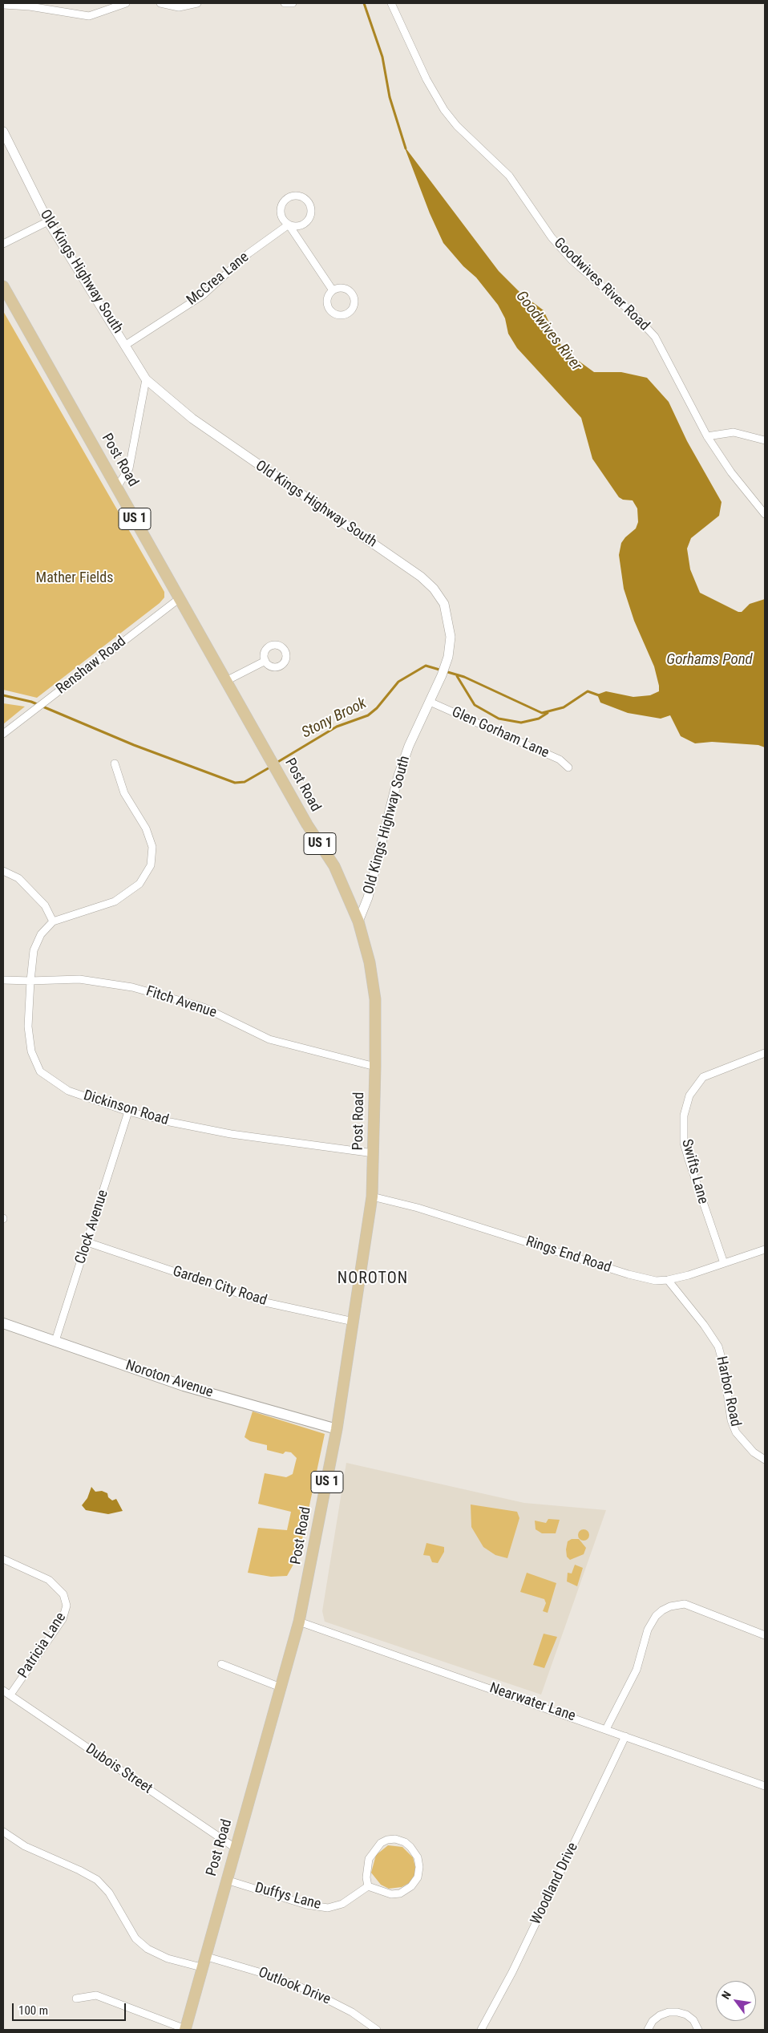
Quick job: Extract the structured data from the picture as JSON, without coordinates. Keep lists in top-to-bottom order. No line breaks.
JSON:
{"streets":{"main road":["Post Road","US 1","Noroton Avenue"],"street":["Old Kings Highway South","McCrea Lane","Goodwives River Road","Renshaw Road","Glen Gorham Lane","Fitch Avenue","Dickinson Road","Swifts Lane","Clock Avenue","Rings End Road","Garden City Road","Harbor Road","Patricia Lane","Nearwater Lane","Dubois Street","Woodland Drive","Duffys Lane","Outlook Drive"]},"crossings":[["Old Kings Highway South","McCrea Lane"],["Old Kings Highway South","Post Road"],["Old Kings Highway South","Glen Gorham Lane"],["Post Road","Renshaw Road"],["Post Road","Fitch Avenue"],["Post Road","Dickinson Road"],["Post Road","Rings End Road"],["Post Road","Garden City Road"],["Post Road","Noroton Avenue"],["Post Road","Nearwater Lane"],["Post Road","Dubois Street"],["Post Road","Duffys Lane"],["Post Road","Outlook Drive"],["Fitch Avenue","Dickinson Road"],["Dickinson Road","Clock Avenue"],["Swifts Lane","Rings End Road"],["Clock Avenue","Garden City Road"],["Clock Avenue","Noroton Avenue"],["Rings End Road","Harbor Road"],["Patricia Lane","Dubois Street"],["Nearwater Lane","Woodland Drive"]],"districts":["NOROTON"],"water":["Goodwives River","Gorhams Pond","Stony Brook"],"parks":["Mather Fields"],"scale_bar":"100 m","north":"top left"}
